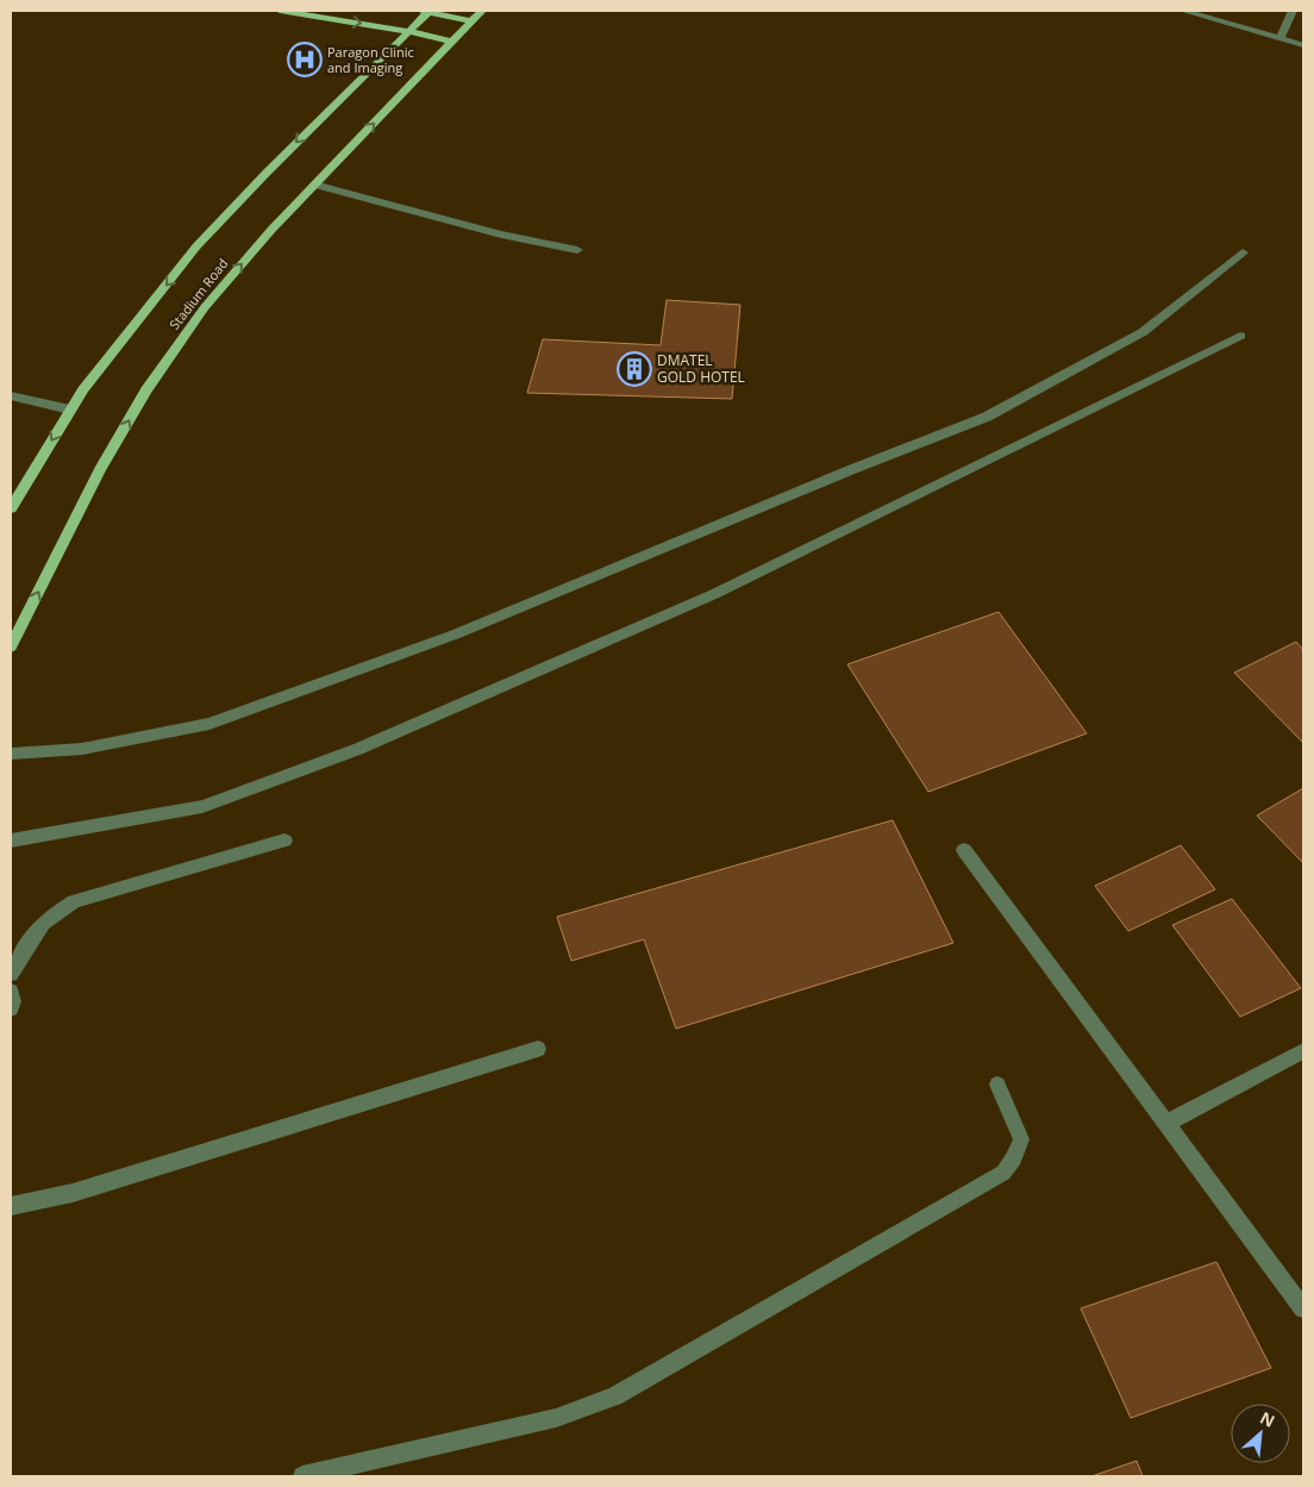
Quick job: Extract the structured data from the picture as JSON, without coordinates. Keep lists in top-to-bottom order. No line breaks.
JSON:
{"streets":{"main road":["Stadium Road"]},"places":{"hospital":["Paragon Clinic and Imaging"],"building":["DMATEL GOLD HOTEL"]},"north":"top right"}
